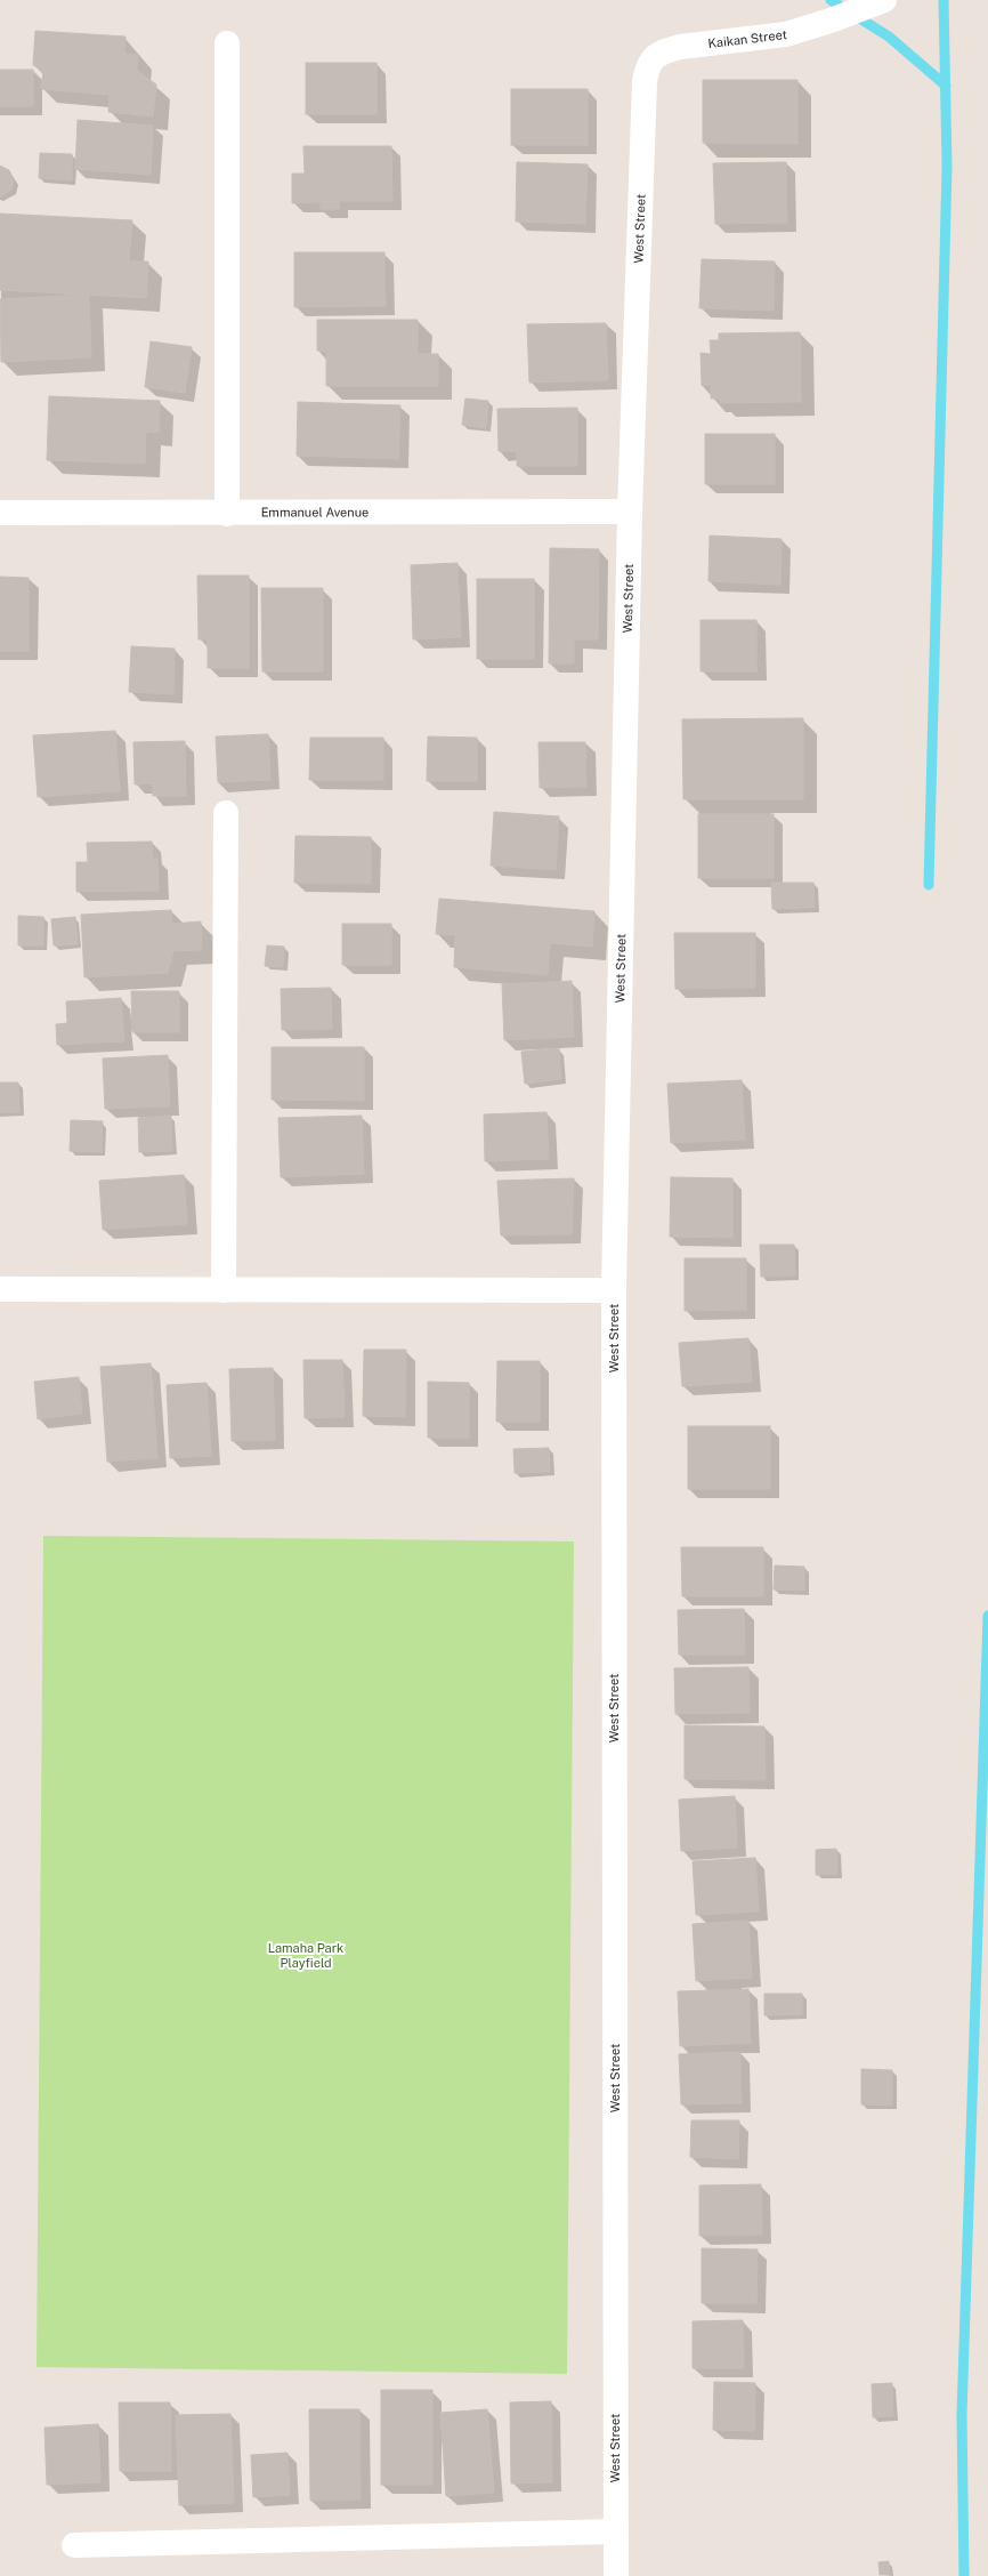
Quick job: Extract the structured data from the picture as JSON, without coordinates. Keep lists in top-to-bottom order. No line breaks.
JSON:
{"streets":{"street":["Kaikan Street","West Street","Emmanuel Avenue"]},"crossings":[["Kaikan Street","West Street"],["West Street","Emmanuel Avenue"]],"parks":["Lamaha Park Playfield"]}
